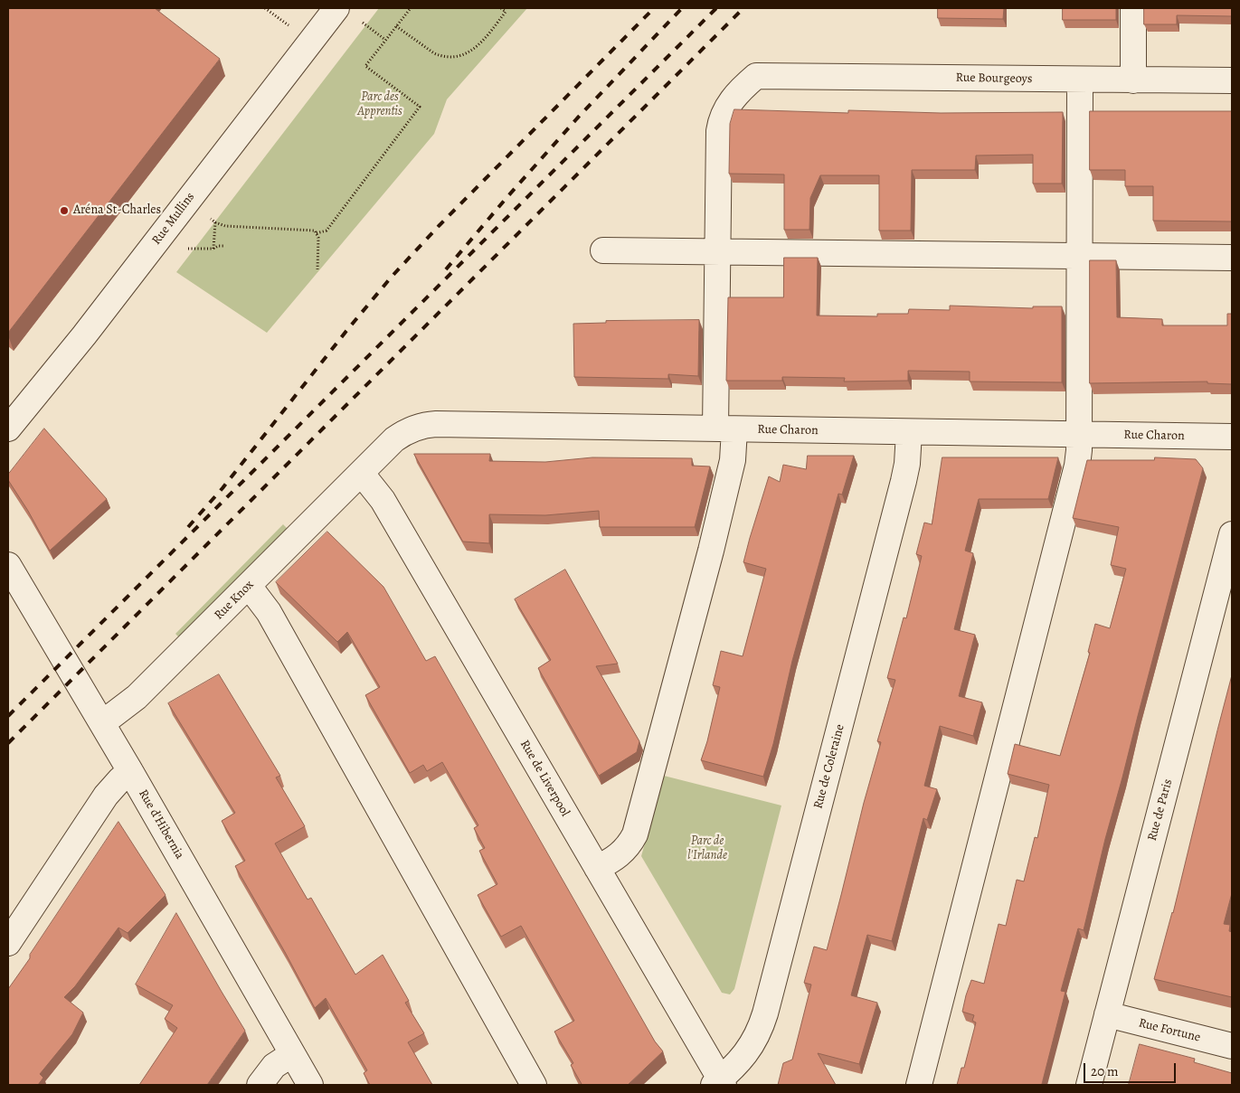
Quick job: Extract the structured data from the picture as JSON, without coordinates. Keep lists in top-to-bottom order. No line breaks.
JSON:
{"streets":{"street":["Rue Bourgeoys","Rue Mullins","Rue Charon","Rue Knox","Rue de Coleraine","Rue de Liverpool","Rue de Paris","Rue d'Hibernia","Rue Fortune"]},"crossings":[["Rue Charon","Rue Knox"],["Rue Charon","Rue de Coleraine"],["Rue Charon","Rue de Liverpool"],["Rue Knox","Rue de Liverpool"],["Rue Knox","Rue d'Hibernia"],["Rue de Coleraine","Rue de Liverpool"],["Rue de Paris","Rue Fortune"]],"parks":["Parc des Apprentis","Parc de l'Irlande"],"places":["Aréna St-Charles"],"scale_bar":"20 m"}
